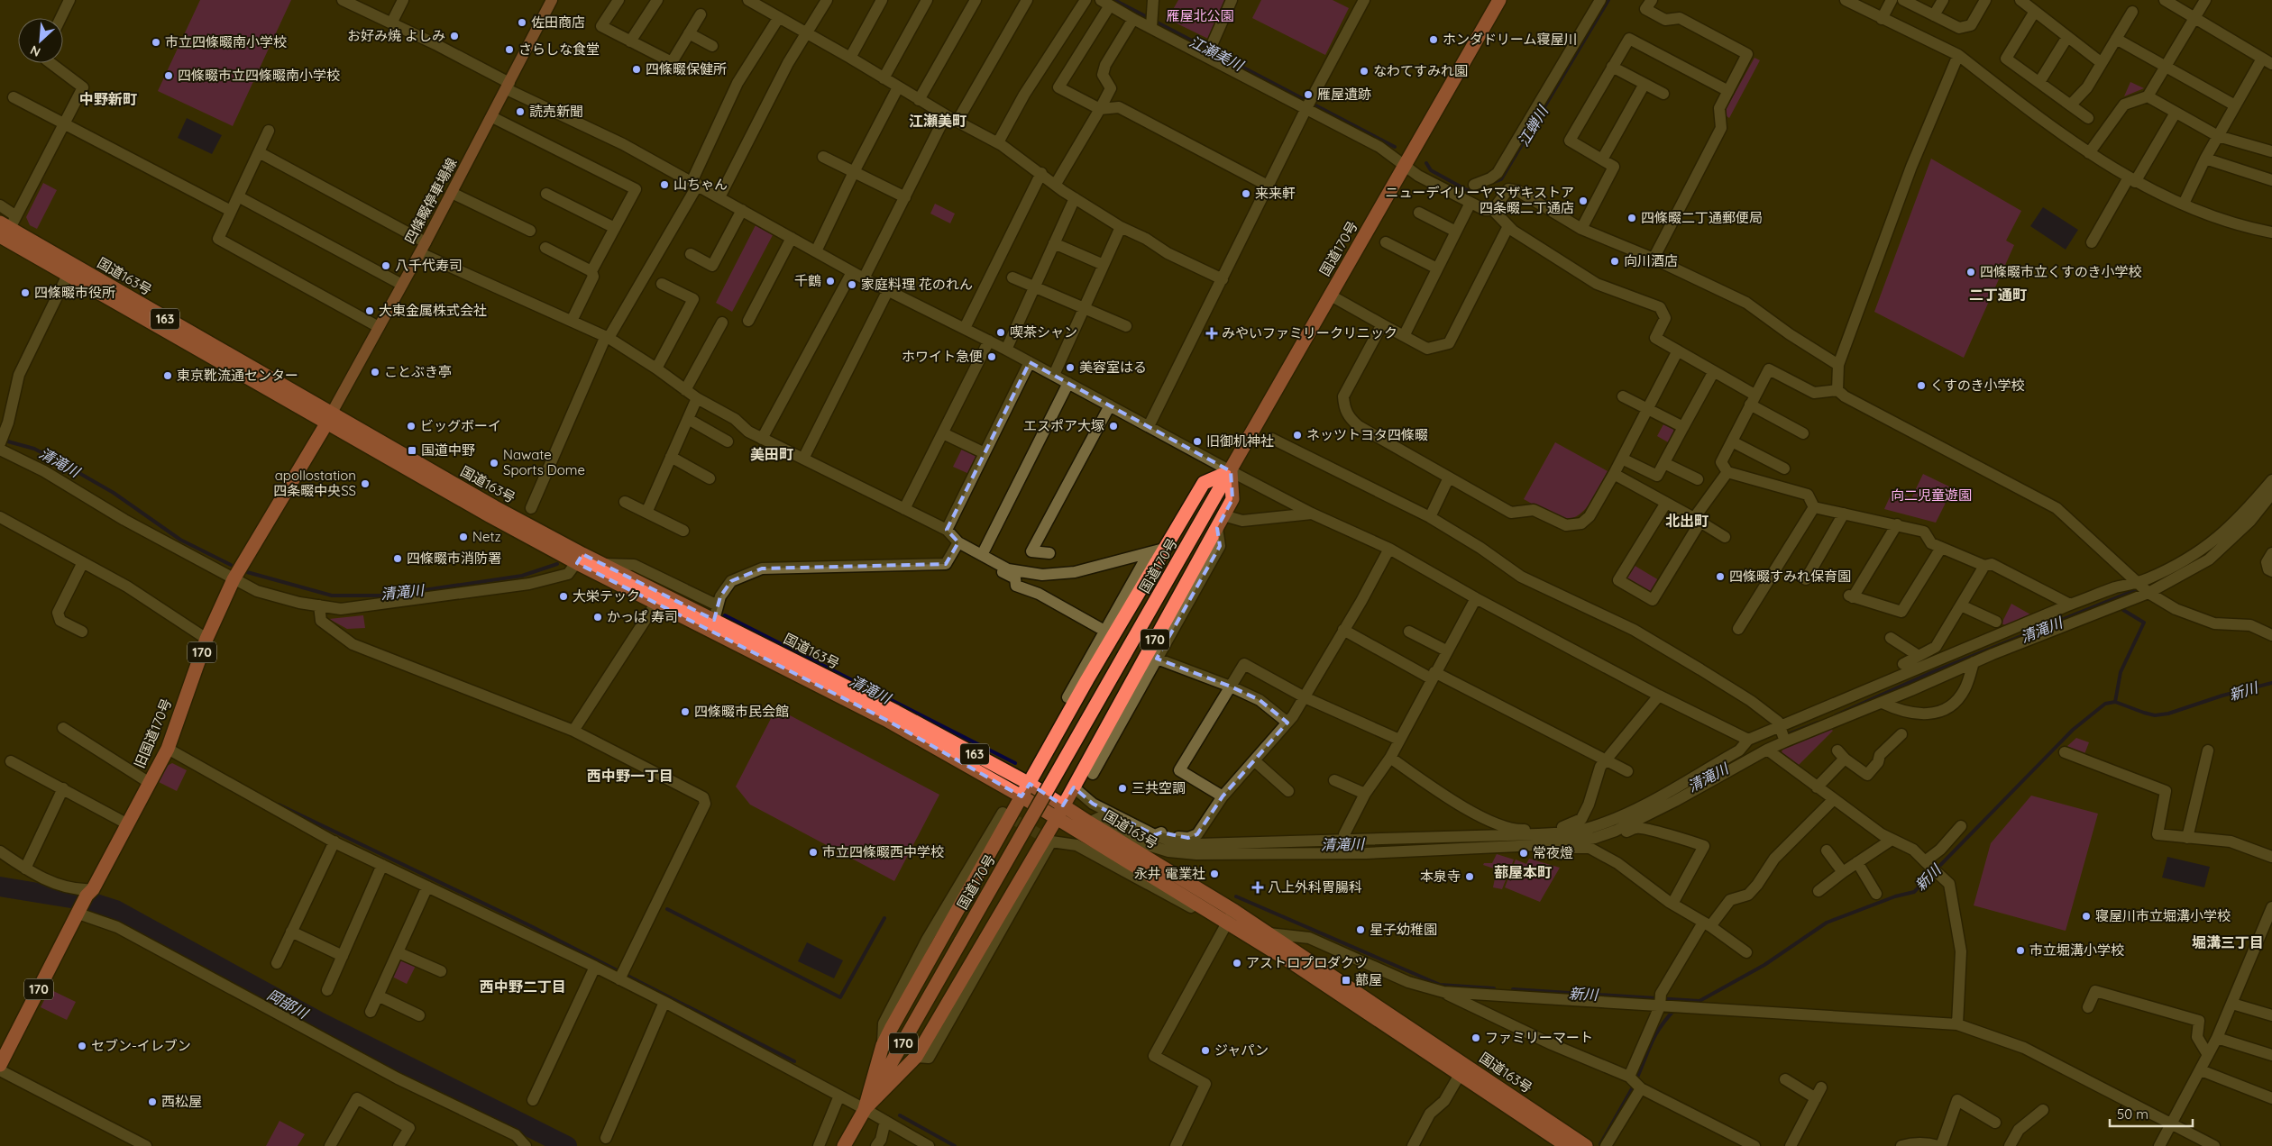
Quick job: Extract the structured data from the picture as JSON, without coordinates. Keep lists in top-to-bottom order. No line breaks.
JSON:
{"streets":{"highway":["国道170号","国道163号","163","170","旧国道170号"],"main road":["四條畷停車場線"]},"crossings":[["四條畷停車場線","国道163号"],["四條畷停車場線","旧国道170号"],["国道170号","170"],["国道163号","170"],["国道163号","旧国道170号"]],"districts":["中野新町","江瀬美町","二丁通町","美田町","北出町","西中野一丁目","蔀屋本町","堀溝三丁目","西中野二丁目"],"water":["江瀬美川","江蝉川","清滝川","新川","岡部川"],"parks":["雁屋北公園","向二児童遊園"],"places":{"other":["佐田商店","お好み焼 よしみ","ホンダドリーム寝屋川","市立四條畷南小学校","さらしな食堂","四條畷保健所","なわてすみれ園","四條畷市立四條畷南小学校","雁屋遺跡","読売新聞","山ちゃん","来来軒","ニューデイリーヤマザキストア 四条畷二丁通店","四條畷二丁通郵便局","向川酒店","八千代寿司","四條畷市立くすのき小学校","千鶴","家庭料理 花のれん","四條畷市役所","大東金属株式会社","喫茶シャン","ホワイト急便","美容室はる","ことぶき亭","東京靴流通センター","くすのき小学校","ビッグボーイ","エスポア大塚","ネッツトヨタ四條畷","旧御机神社","Nawate Sports Dome","apollostation 四条畷中央SS","Netz","四條畷市消防署","四條畷すみれ保育園","大栄テック","かっぱ 寿司","四條畷市民会館","三共空調","市立四條畷西中学校","常夜燈","永井 電業社","本泉寺","寝屋川市立堀溝小学校","星子幼稚園","市立堀溝小学校","アストロプロダクツ","ファミリーマート","セブン-イレブン","ジャパン","西松屋"],"health":["みやいファミリークリニック","八上外科胃腸科"],"transit":["国道中野","蔀屋"]},"scale_bar":"50 m","north":"bottom left"}
